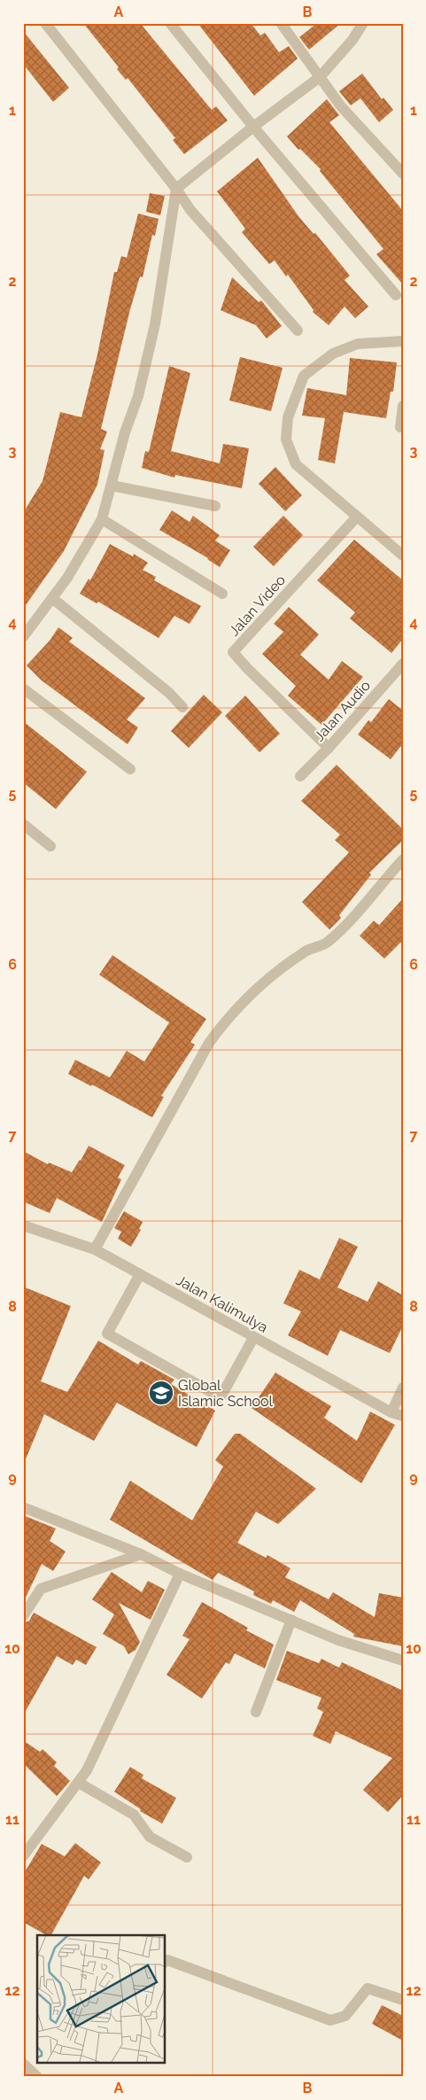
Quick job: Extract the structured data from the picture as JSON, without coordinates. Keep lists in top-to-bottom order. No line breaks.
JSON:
{"streets":{"street":["Jalan Video","Jalan Audio","Jalan Kalimulya"]},"crossings":[["Jalan Video","Jalan Audio"]],"places":{"school or university":["Global Islamic School"]},"grid":{"columns":["A","B"],"rows":["1","2","3","4","5","6","7","8","9","10","11","12"]}}
